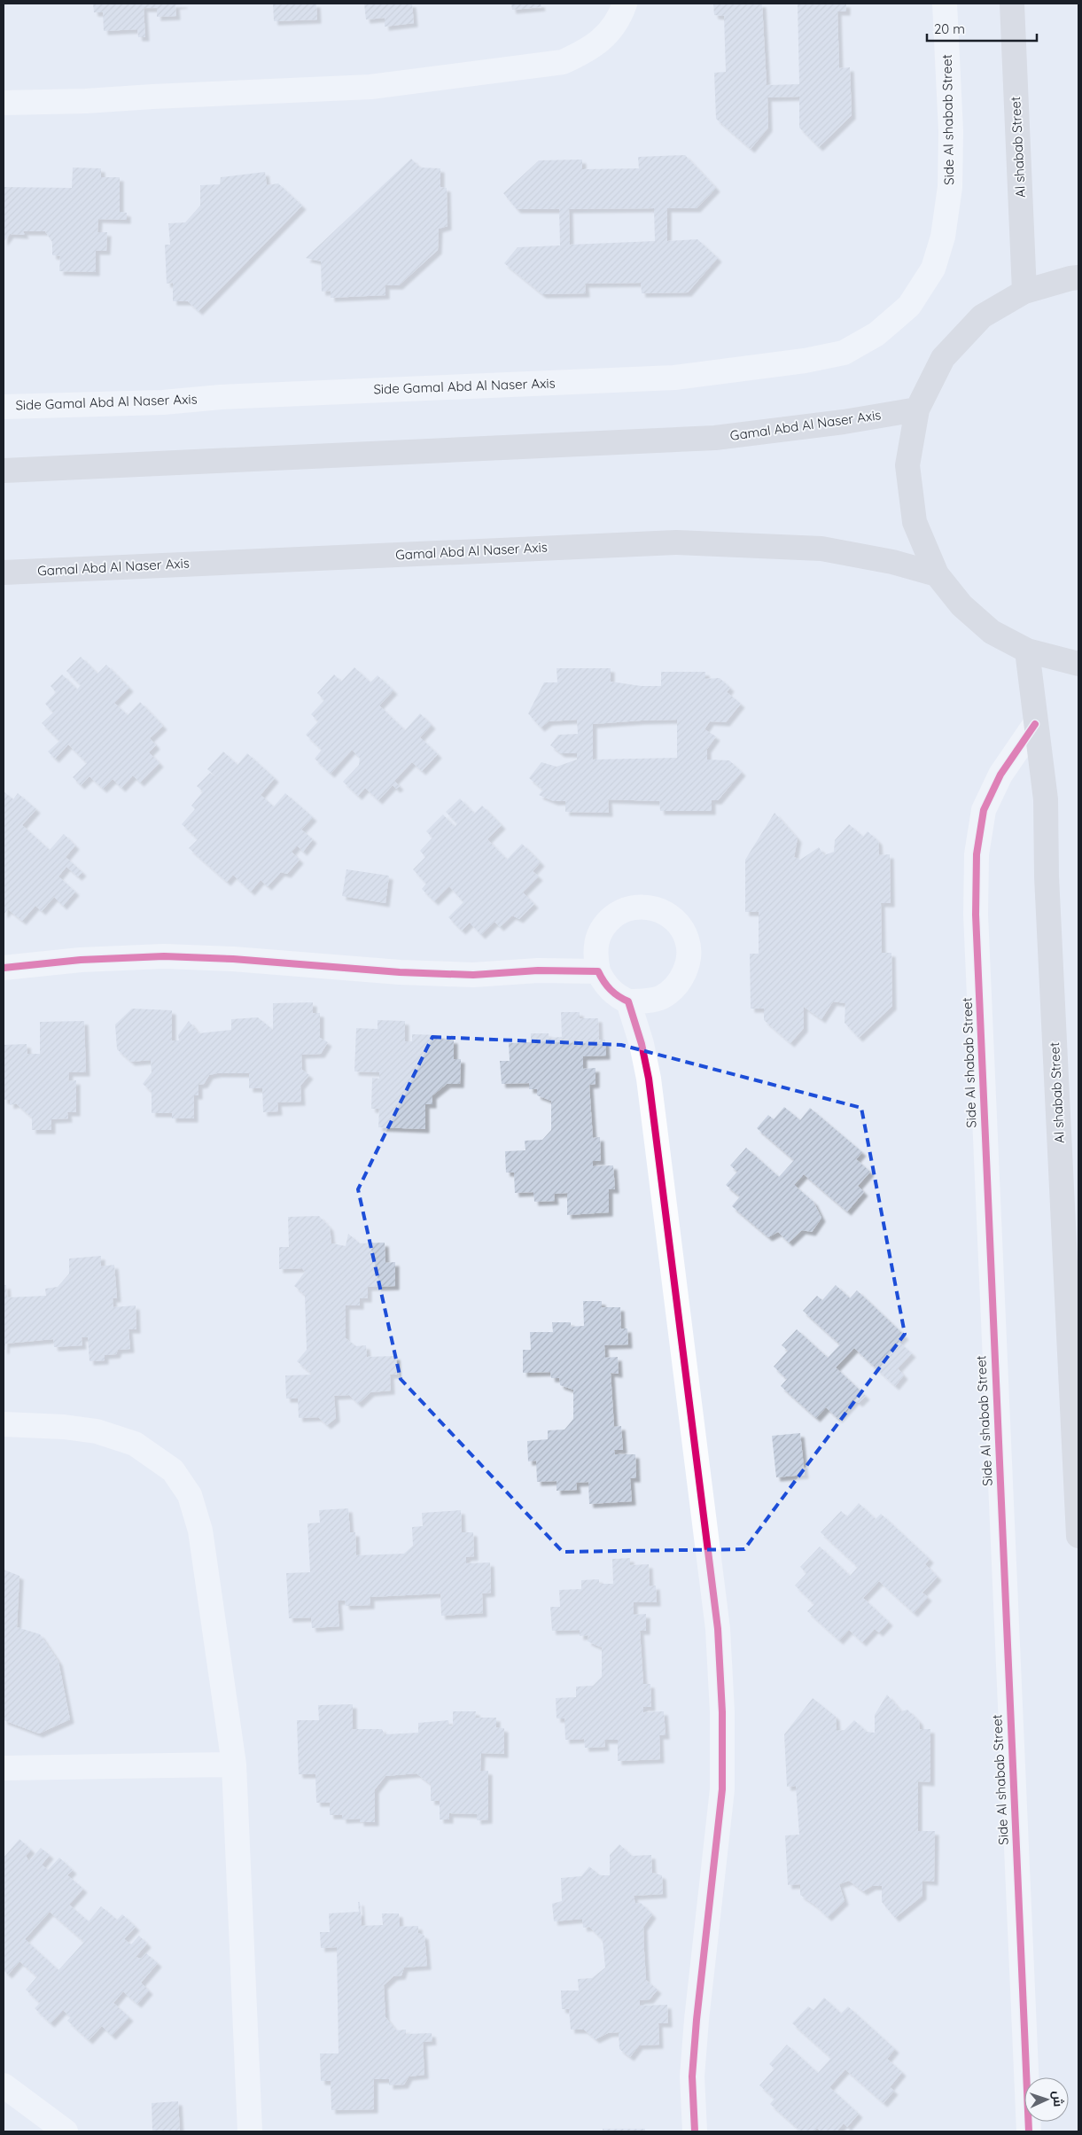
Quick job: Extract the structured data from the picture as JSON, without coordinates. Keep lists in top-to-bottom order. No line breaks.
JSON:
{"streets":{"main road":["Al shabab Street","Gamal Abd Al Naser Axis"],"street":["Side Al shabab Street","Side Gamal Abd Al Naser Axis"]},"crossings":[["Side Al shabab Street","Al shabab Street"],["Side Al shabab Street","Side Gamal Abd Al Naser Axis"]],"scale_bar":"20 m","north":"right"}
